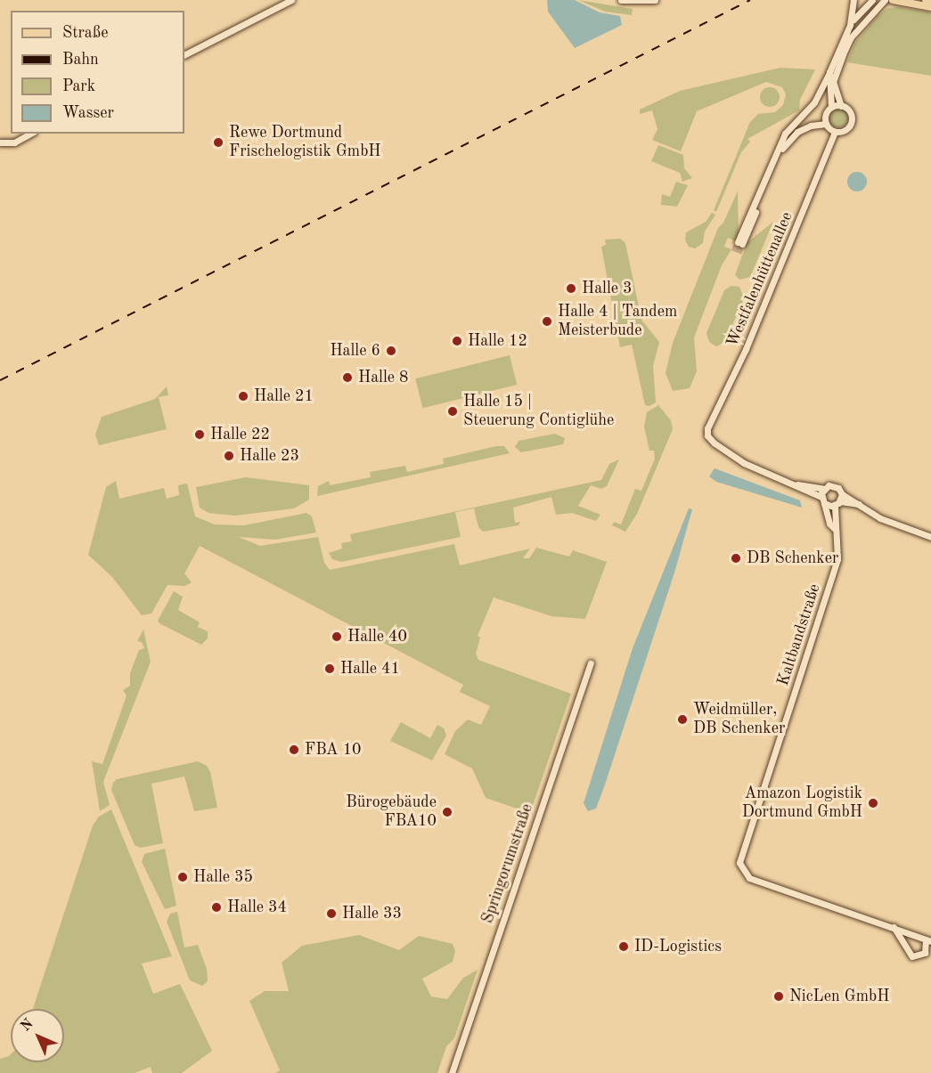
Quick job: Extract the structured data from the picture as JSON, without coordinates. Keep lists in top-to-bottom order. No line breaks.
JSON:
{"streets":{"street":["Westfalenhüttenallee","Kaltbandstraße","Springorumstraße"]},"places":["Rewe Dortmund Frischelogistik GmbH","Halle 3","Halle 4 | Tandem Meisterbude","Halle 12","Halle 6","Halle 8","Halle 21","Halle 15 | Steuerung Contiglühe","Halle 22","Halle 23","DB Schenker","Halle 40","Halle 41","Weidmüller, DB Schenker","FBA 10","Amazon Logistik Dortmund GmbH","Bürogebäude FBA10","Halle 35","Halle 34","Halle 33","ID-Logistics","NicLen GmbH"],"legend":["Straße","Bahn","Park","Wasser"],"north":"top left"}
